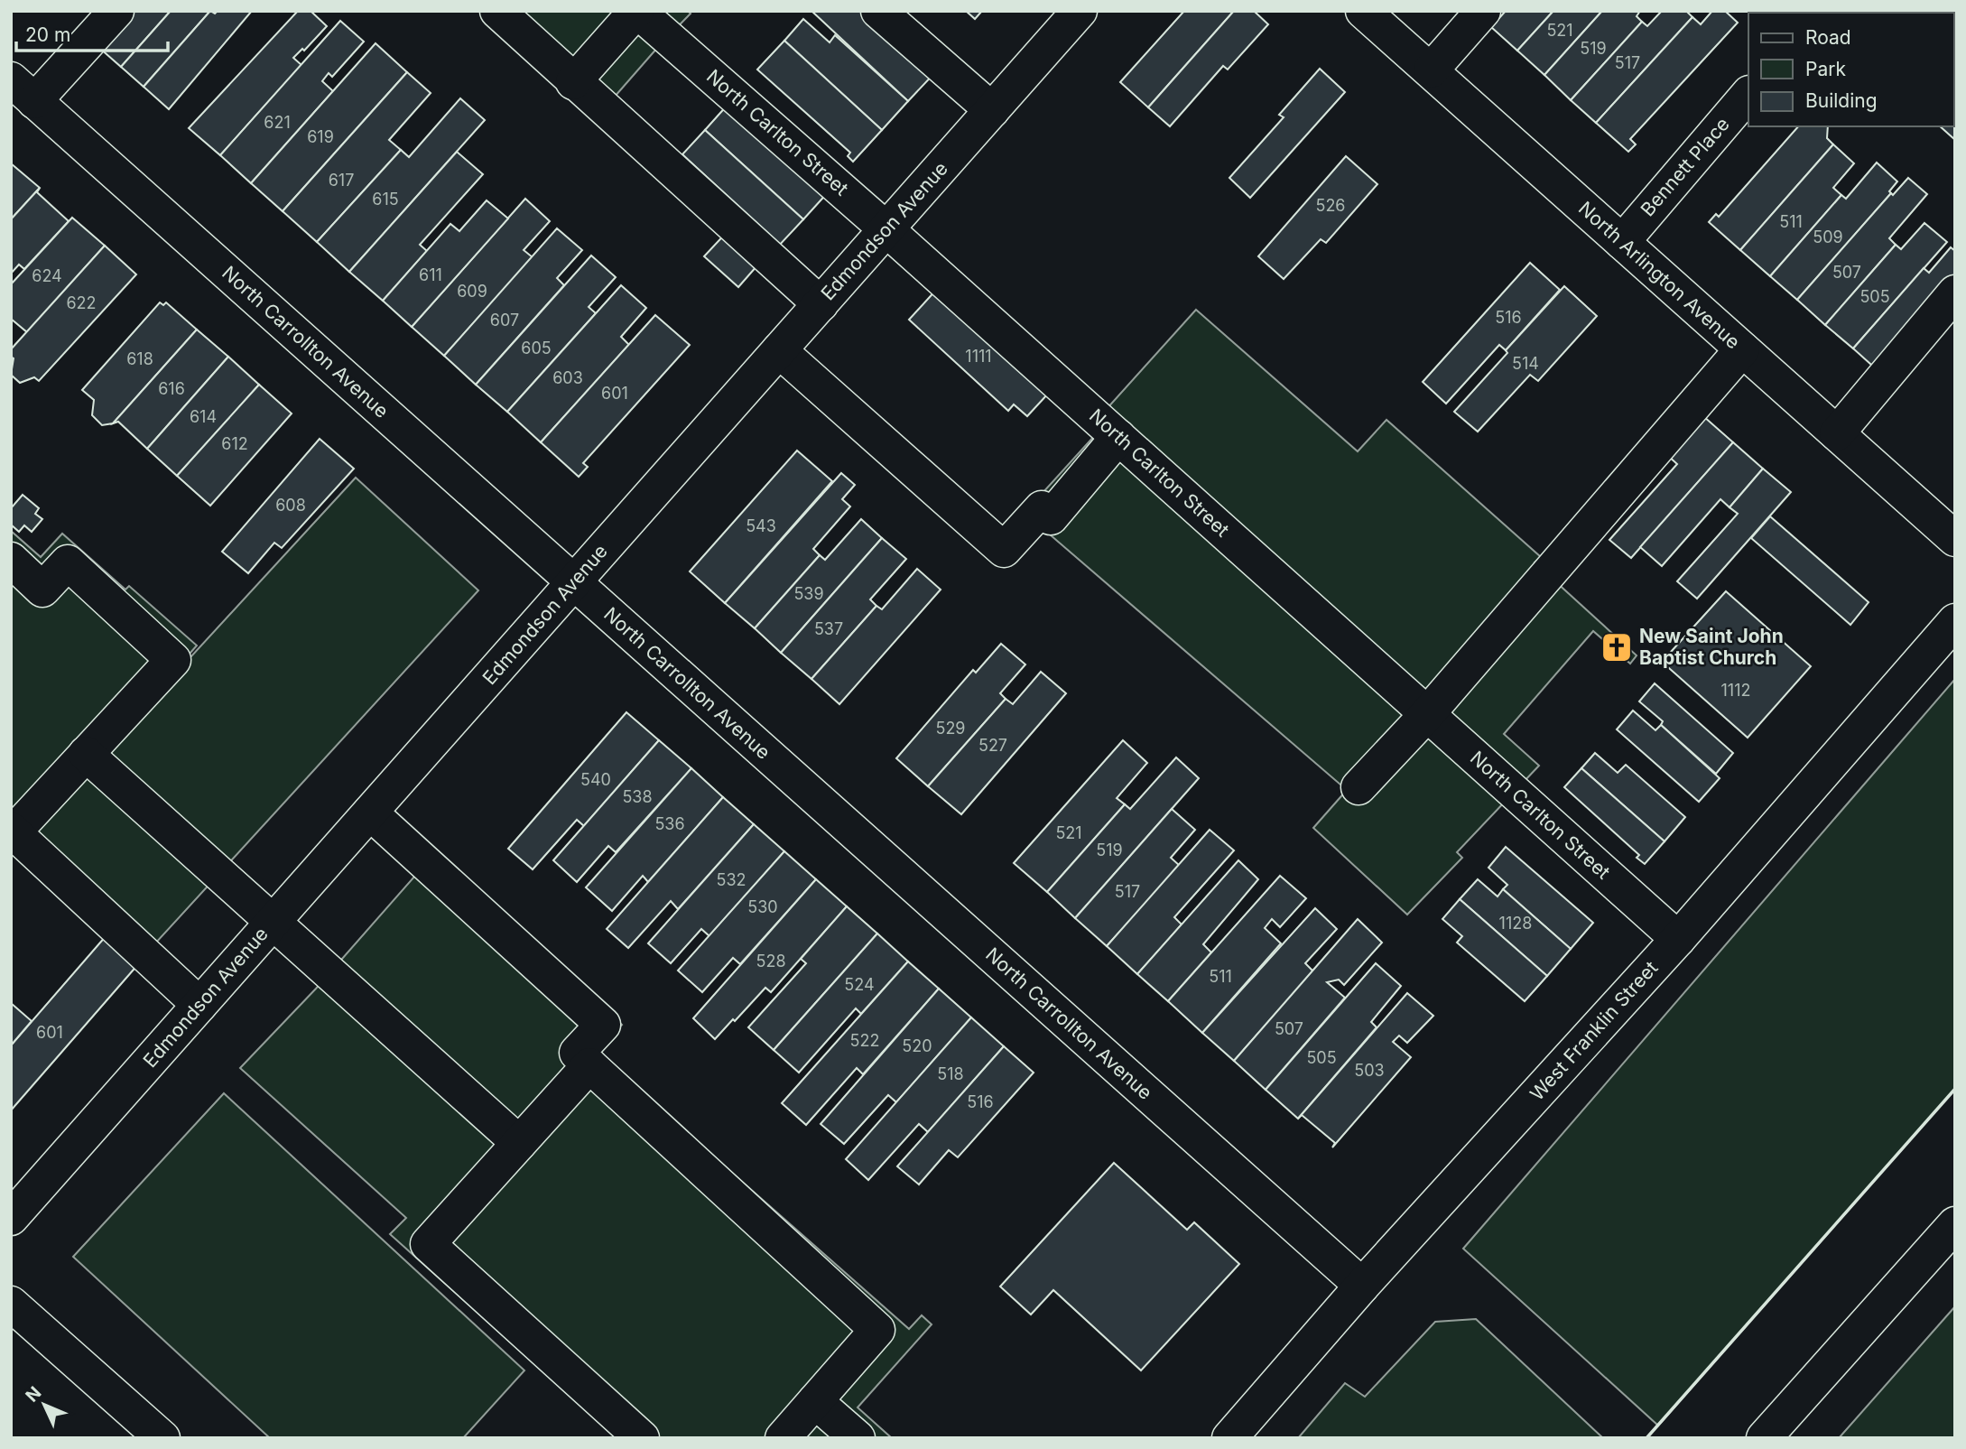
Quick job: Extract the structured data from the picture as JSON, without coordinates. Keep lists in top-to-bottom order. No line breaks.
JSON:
{"streets":{"main road":["North Carlton Street","Bennett Place","Edmondson Avenue","North Arlington Avenue","North Carrollton Avenue","West Franklin Street"]},"crossings":[["North Carlton Street","Edmondson Avenue"],["North Carlton Street","West Franklin Street"],["Bennett Place","North Arlington Avenue"],["Edmondson Avenue","North Carrollton Avenue"],["North Carrollton Avenue","West Franklin Street"]],"places":{"church":["New Saint John Baptist Church"]},"house_numbers":["521","519","517","621","619","617","615","526","511","509","507","611","624","609","505","622","516","607","605","1111","618","514","603","616","601","614","612","608","543","539","537","1112","529","527","540","538","536","521","519","532","517","530","1128","528","511","524","507","601","522","520","505","503","518","516"],"legend":["Road","Park","Building"],"scale_bar":"20 m","north":"top left"}
